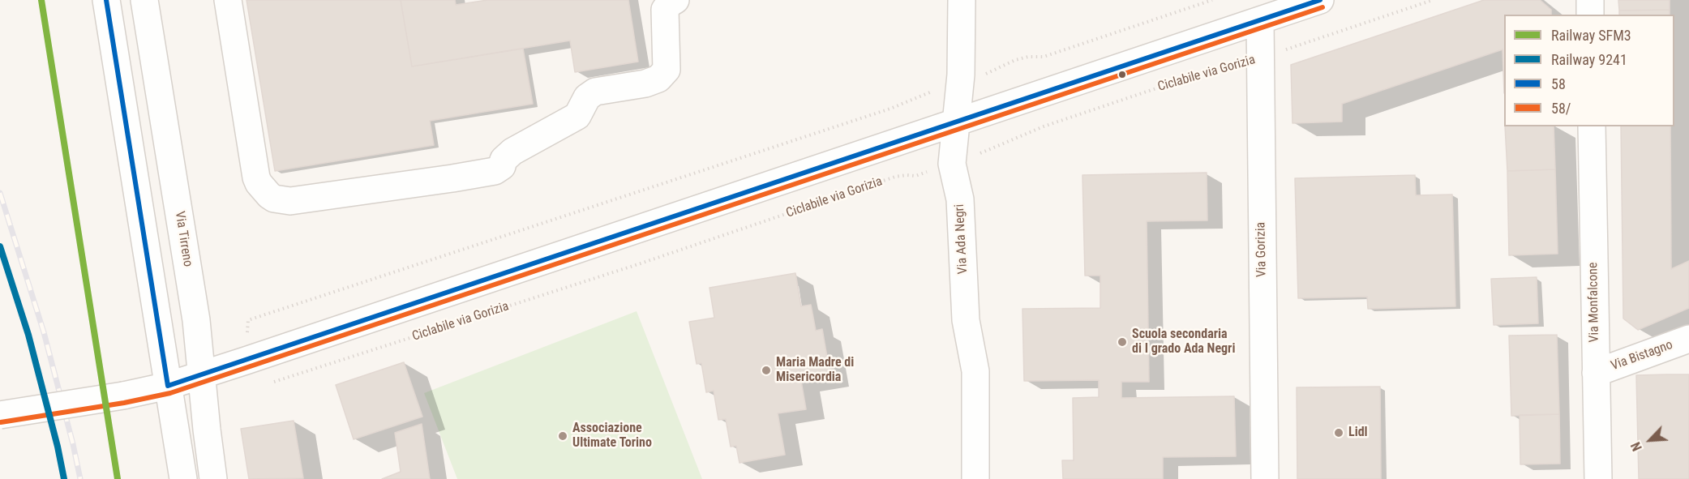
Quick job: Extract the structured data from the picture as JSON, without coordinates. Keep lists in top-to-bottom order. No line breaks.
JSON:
{"streets":{"street":["Via Tirreno","Via Ada Negri","Via Gorizia","Via Monfalcone","Via Bistagno"],"path":["Ciclabile via Gorizia"]},"crossings":[["Ciclabile via Gorizia","Via Ada Negri"],["Ciclabile via Gorizia","Via Gorizia"],["Via Monfalcone","Via Bistagno"]],"places":["Scuola secondaria di I grado Ada Negri","Maria Madre di Misericordia","Lidl","Associazione Ultimate Torino"],"lines":["rail line SFM3","transit line 58","transit line 58/","rail line 9241"],"legend":["Railway SFM3","Railway 9241","58","58/"],"north":"bottom left"}
